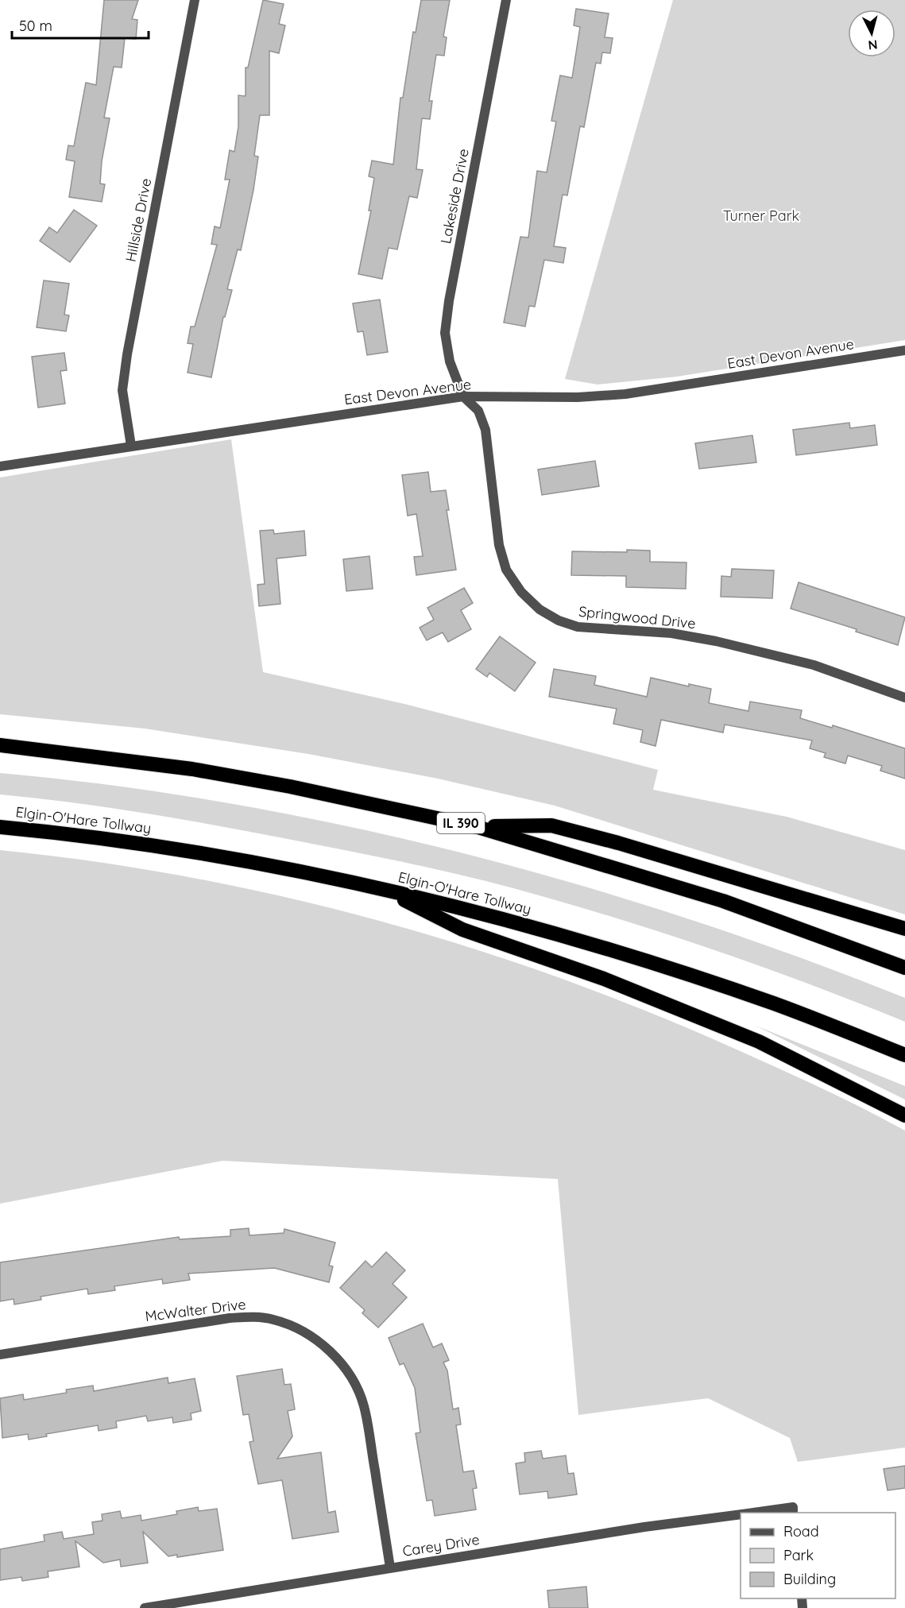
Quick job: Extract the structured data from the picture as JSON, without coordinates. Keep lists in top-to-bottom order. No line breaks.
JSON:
{"streets":{"highway":["Elgin-O'Hare Tollway","IL 390"],"street":["Lakeside Drive","Hillside Drive","East Devon Avenue","Springwood Drive","McWalter Drive","Carey Drive"]},"crossings":[["Lakeside Drive","East Devon Avenue"],["Lakeside Drive","Springwood Drive"],["Hillside Drive","East Devon Avenue"],["East Devon Avenue","Springwood Drive"],["McWalter Drive","Carey Drive"]],"parks":["Turner Park"],"legend":["Road","Park","Building"],"scale_bar":"50 m","north":"bottom"}
